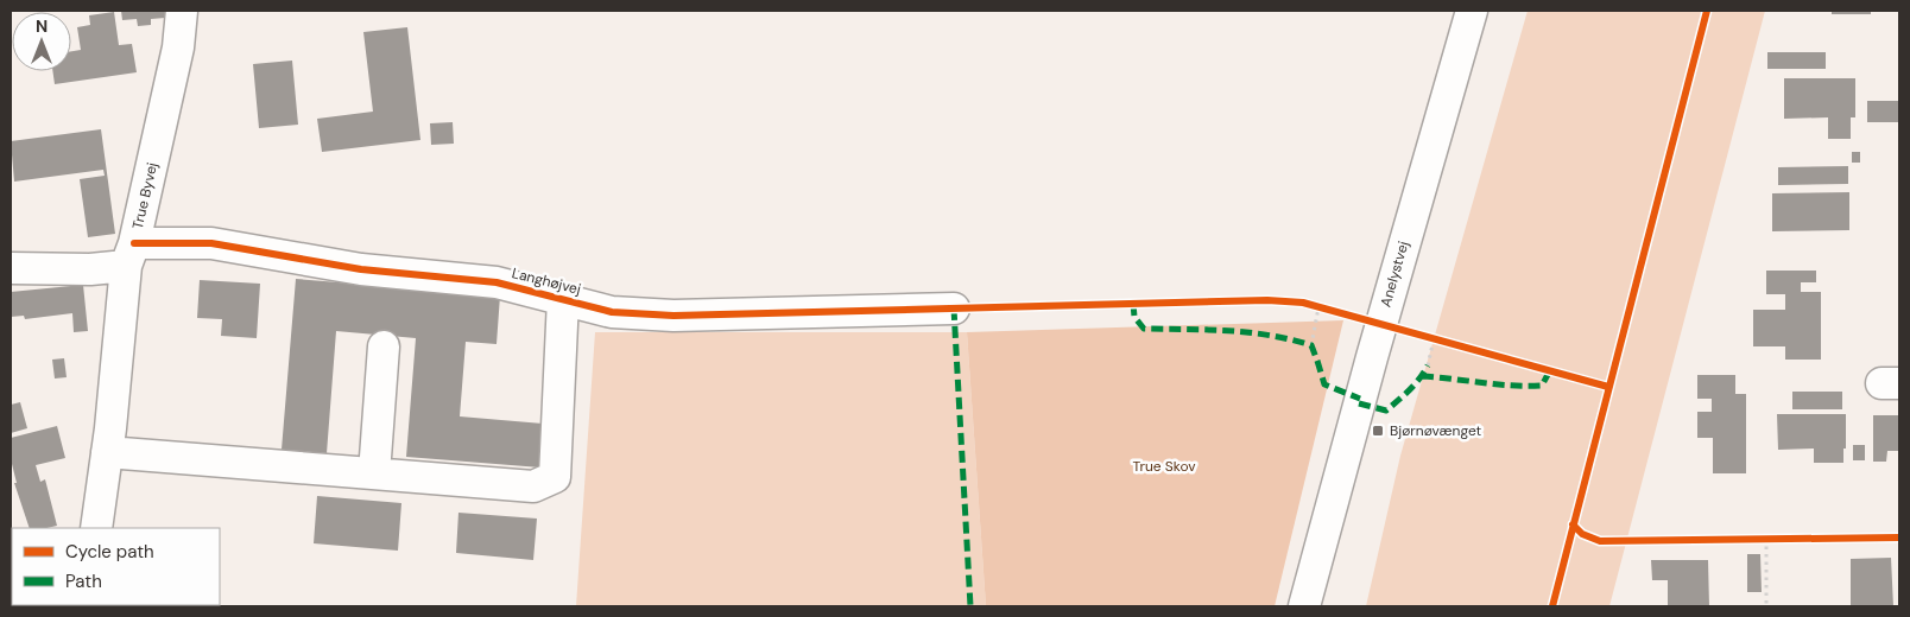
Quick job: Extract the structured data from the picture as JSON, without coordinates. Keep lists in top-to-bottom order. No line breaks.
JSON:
{"streets":{"street":["True Byvej","Anelystvej","Langhøjvej"]},"crossings":[["True Byvej","Langhøjvej"]],"parks":["True Skov"],"places":{"transit":["Bjørnøvænget"]},"legend":["Cycle path","Path"],"north":"top"}
